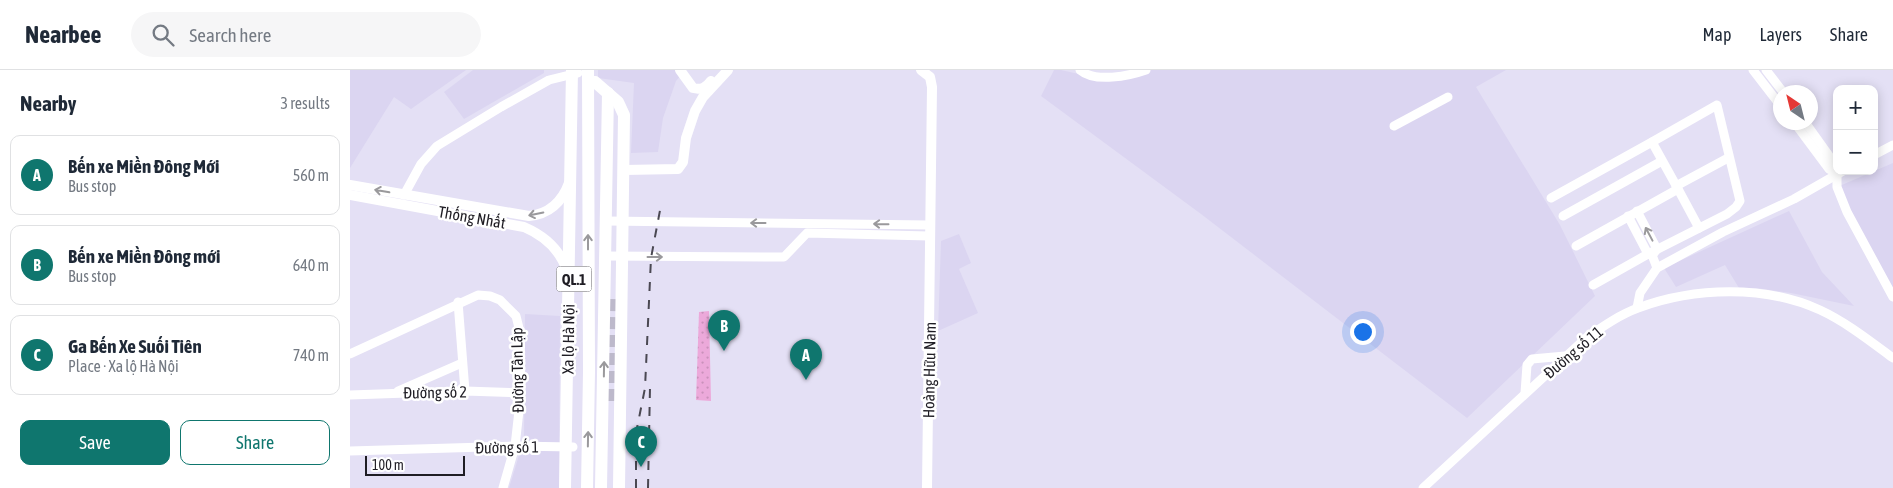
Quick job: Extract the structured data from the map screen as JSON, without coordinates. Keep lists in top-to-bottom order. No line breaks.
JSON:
{"streets":{"highway":["QL.1","Xa lộ Hà Nội"],"main road":["Thống Nhất","Hoàng Hữu Nam"],"street":["Đường số 11","Đường Tân Lập","Đường số 2","Đường số 1"]},"crossings":[["Thống Nhất","Xa lộ Hà Nội"],["Xa lộ Hà Nội","Đường số 1"],["Đường Tân Lập","Đường số 2"],["Đường Tân Lập","Đường số 1"]],"scale_bar":"100 m","north":"top left","page":{"header":"Nearbee","search":"Search here","nav":["Map","Layers","Share"],"heading":["Nearby","3 results"],"map_buttons":["+","−"],"list":[{"mark":"A","name":"Bến xe Miền Đông Mới","note":"Bus stop","value":"560 m"},{"mark":"B","name":"Bến xe Miền Đông mới","note":"Bus stop","value":"640 m"},{"mark":"C","name":"Ga Bến Xe Suối Tiên","note":"Place · Xa lộ Hà Nội","value":"740 m"}],"pins":["B","A","C"],"buttons":["Save","Share"],"scale":"100 m"}}
